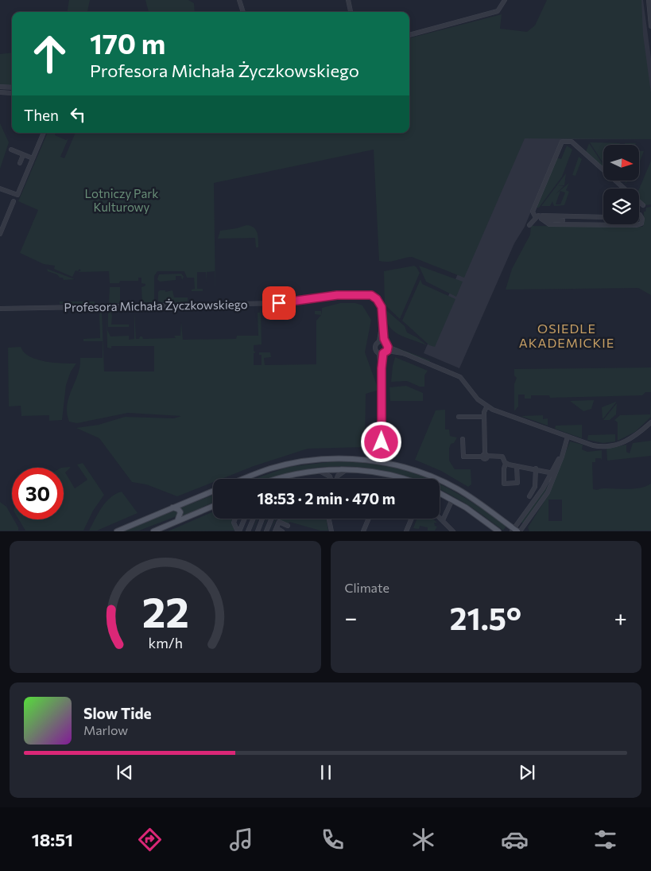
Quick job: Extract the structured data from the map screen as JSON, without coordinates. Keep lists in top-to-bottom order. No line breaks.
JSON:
{"streets":{"street":["Profesora Michała Życzkowskiego"]},"districts":["OSIEDLE AKADEMICKIE"],"parks":["Lotniczy Park Kulturowy"],"north":"right","page":{"turn":["170 m","Profesora Michała Życzkowskiego"],"then":"Then","limit":"30","trip":"18:53 · 2 min · 470 m","tile":"Climate","heat":["−","21.5°","+"],"song":["Slow Tide","Marlow"],"tabs":"18:51","gauge":["22","km/h"]}}
